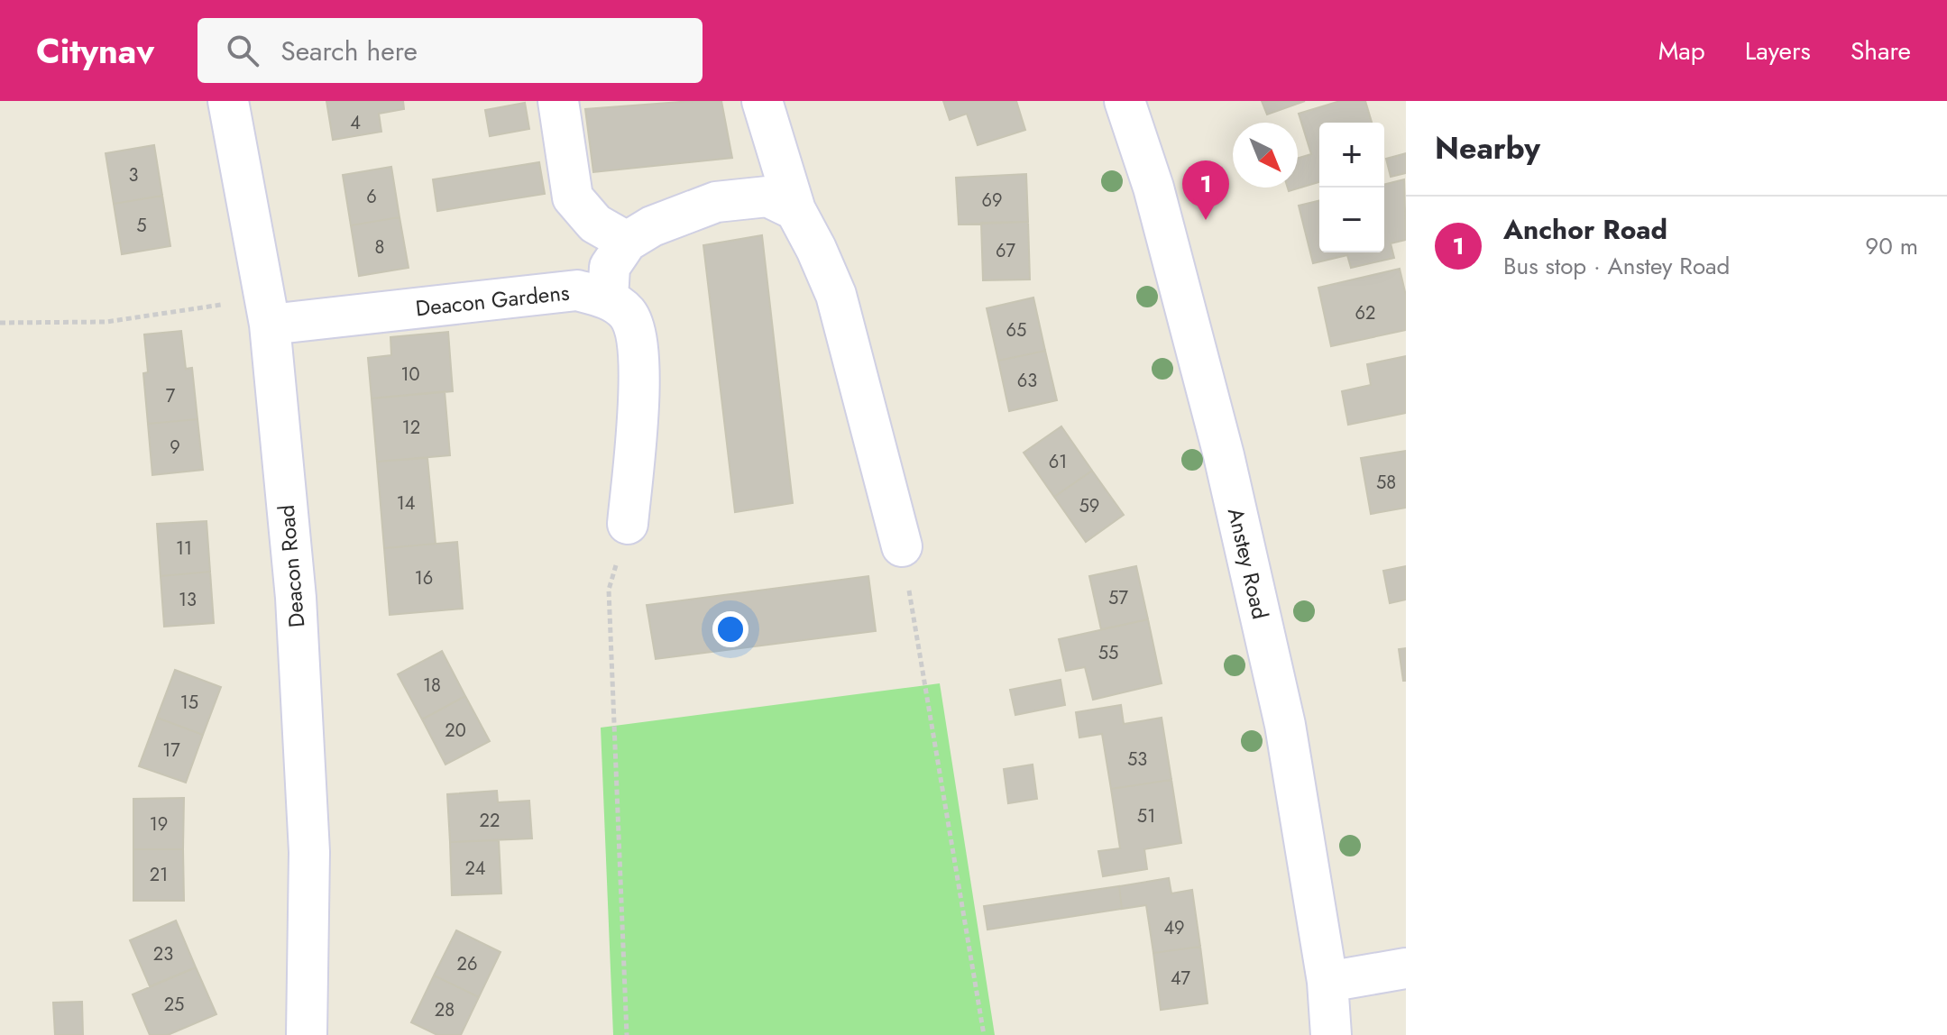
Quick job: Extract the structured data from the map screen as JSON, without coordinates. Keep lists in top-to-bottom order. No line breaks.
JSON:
{"streets":{"street":["Deacon Gardens","Anstey Road","Deacon Road"]},"crossings":[["Deacon Gardens","Deacon Road"]],"house_numbers":["4","3","6","69","5","8","67","62","65","10","63","7","12","9","61","58","14","59","11","16","57","13","55","18","15","20","17","53","51","22","19","24","21","49","23","26","47","25","28"],"north":"bottom right","page":{"header":"Citynav","search":"Search here","nav":["Map","Layers","Share"],"heading":"Nearby","map_buttons":["+","−"],"pins":"1","list":[{"mark":"1","name":"Anchor Road","note":"Bus stop · Anstey Road","value":"90 m"}]}}
